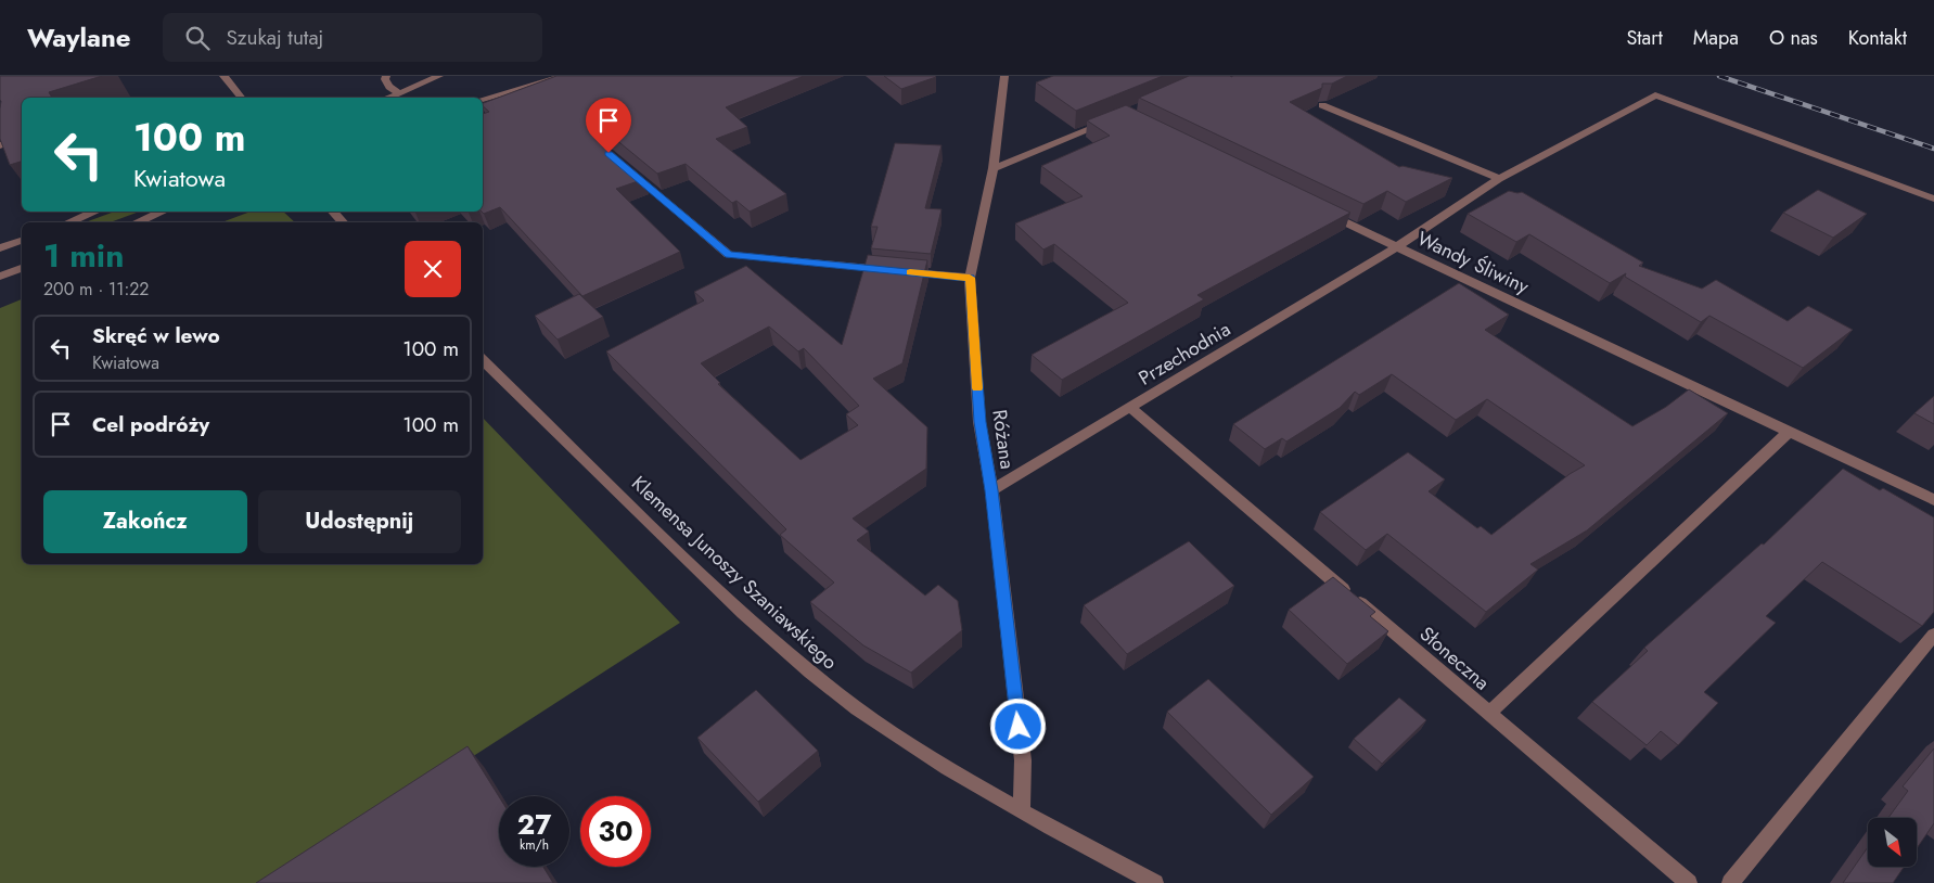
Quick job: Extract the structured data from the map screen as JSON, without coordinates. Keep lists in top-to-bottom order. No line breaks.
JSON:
{"streets":{"street":["Wandy Śliwiny","Przechodnia","Różana","Klemensa Junoszy Szaniawskiego","Słoneczna"]},"crossings":[["Wandy Śliwiny","Przechodnia"],["Wandy Śliwiny","Słoneczna"],["Przechodnia","Różana"],["Przechodnia","Słoneczna"],["Różana","Klemensa Junoszy Szaniawskiego"]],"north":"bottom right","page":{"header":"Waylane","search":"Szukaj tutaj","nav":["Start","Mapa","O nas","Kontakt"],"turn":["100 m","Kwiatowa"],"heading":["1 min","200 m · 11:22"],"list":[{"name":"Skręć w lewo","note":"Kwiatowa","value":"100 m"},{"name":"Cel podróży","value":"100 m"}],"buttons":["Zakończ","Udostępnij"],"speed":"27 km/h","limit":"30"}}
